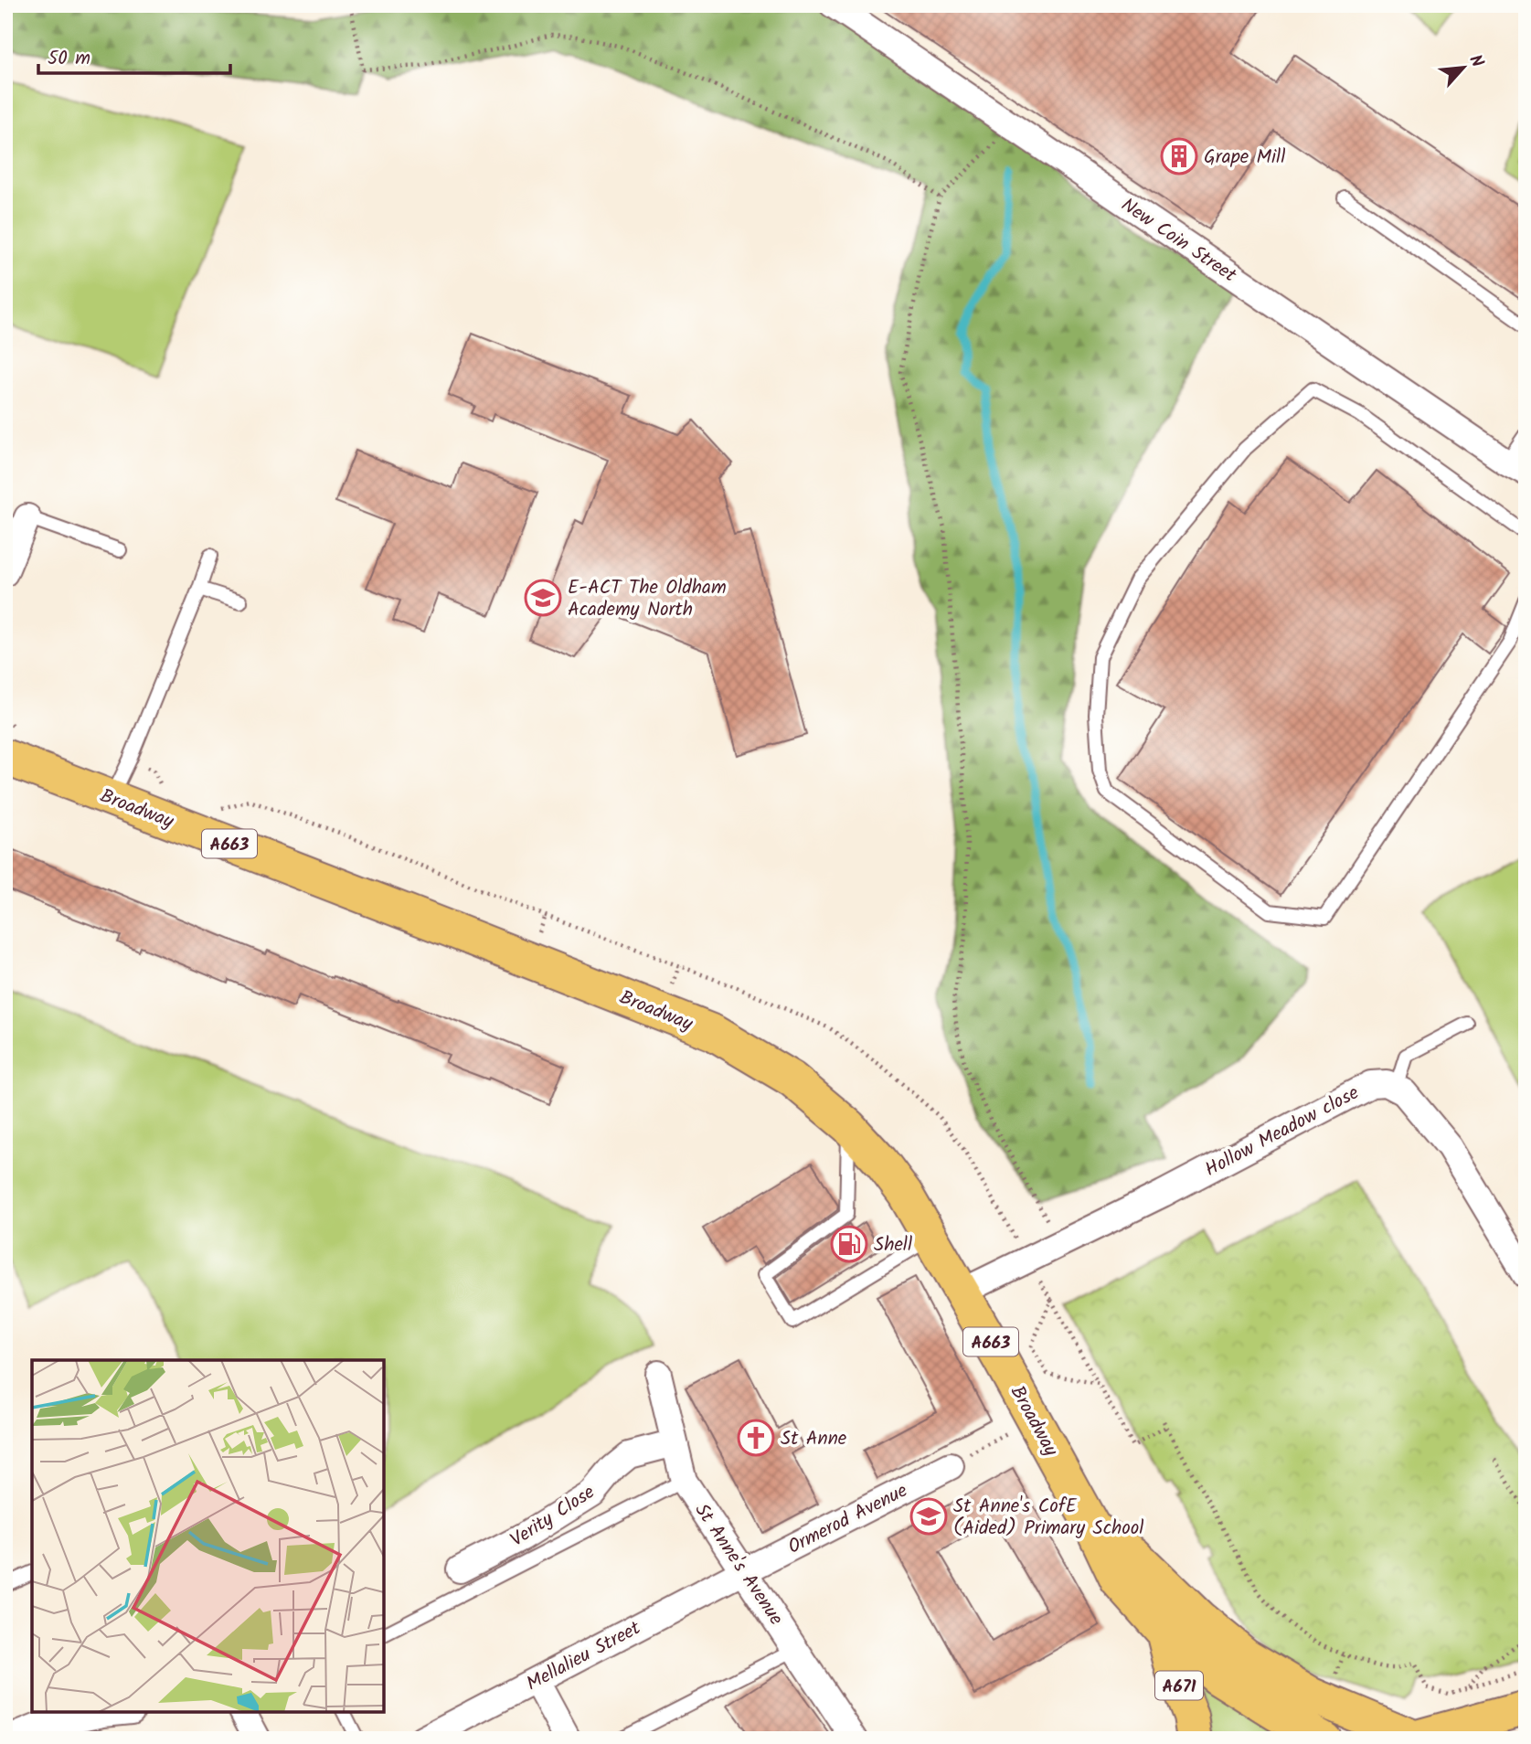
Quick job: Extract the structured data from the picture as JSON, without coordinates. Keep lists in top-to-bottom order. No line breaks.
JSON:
{"streets":{"main road":["Broadway","A663","A671"],"street":["New Coin Street","Hollow Meadow close","Verity Close","Ormerod Avenue","St Anne's Avenue","Mellalieu Street"]},"crossings":[["Broadway","Hollow Meadow close"],["Broadway","A671"],["Verity Close","St Anne's Avenue"],["Ormerod Avenue","St Anne's Avenue"],["Ormerod Avenue","Mellalieu Street"],["St Anne's Avenue","Mellalieu Street"]],"places":{"building":["Grape Mill"],"school or university":["E-ACT The Oldham Academy North","St Anne's CofE (Aided) Primary School"],"fuel station":["Shell"],"church":["St Anne"]},"scale_bar":"50 m","north":"top right"}
